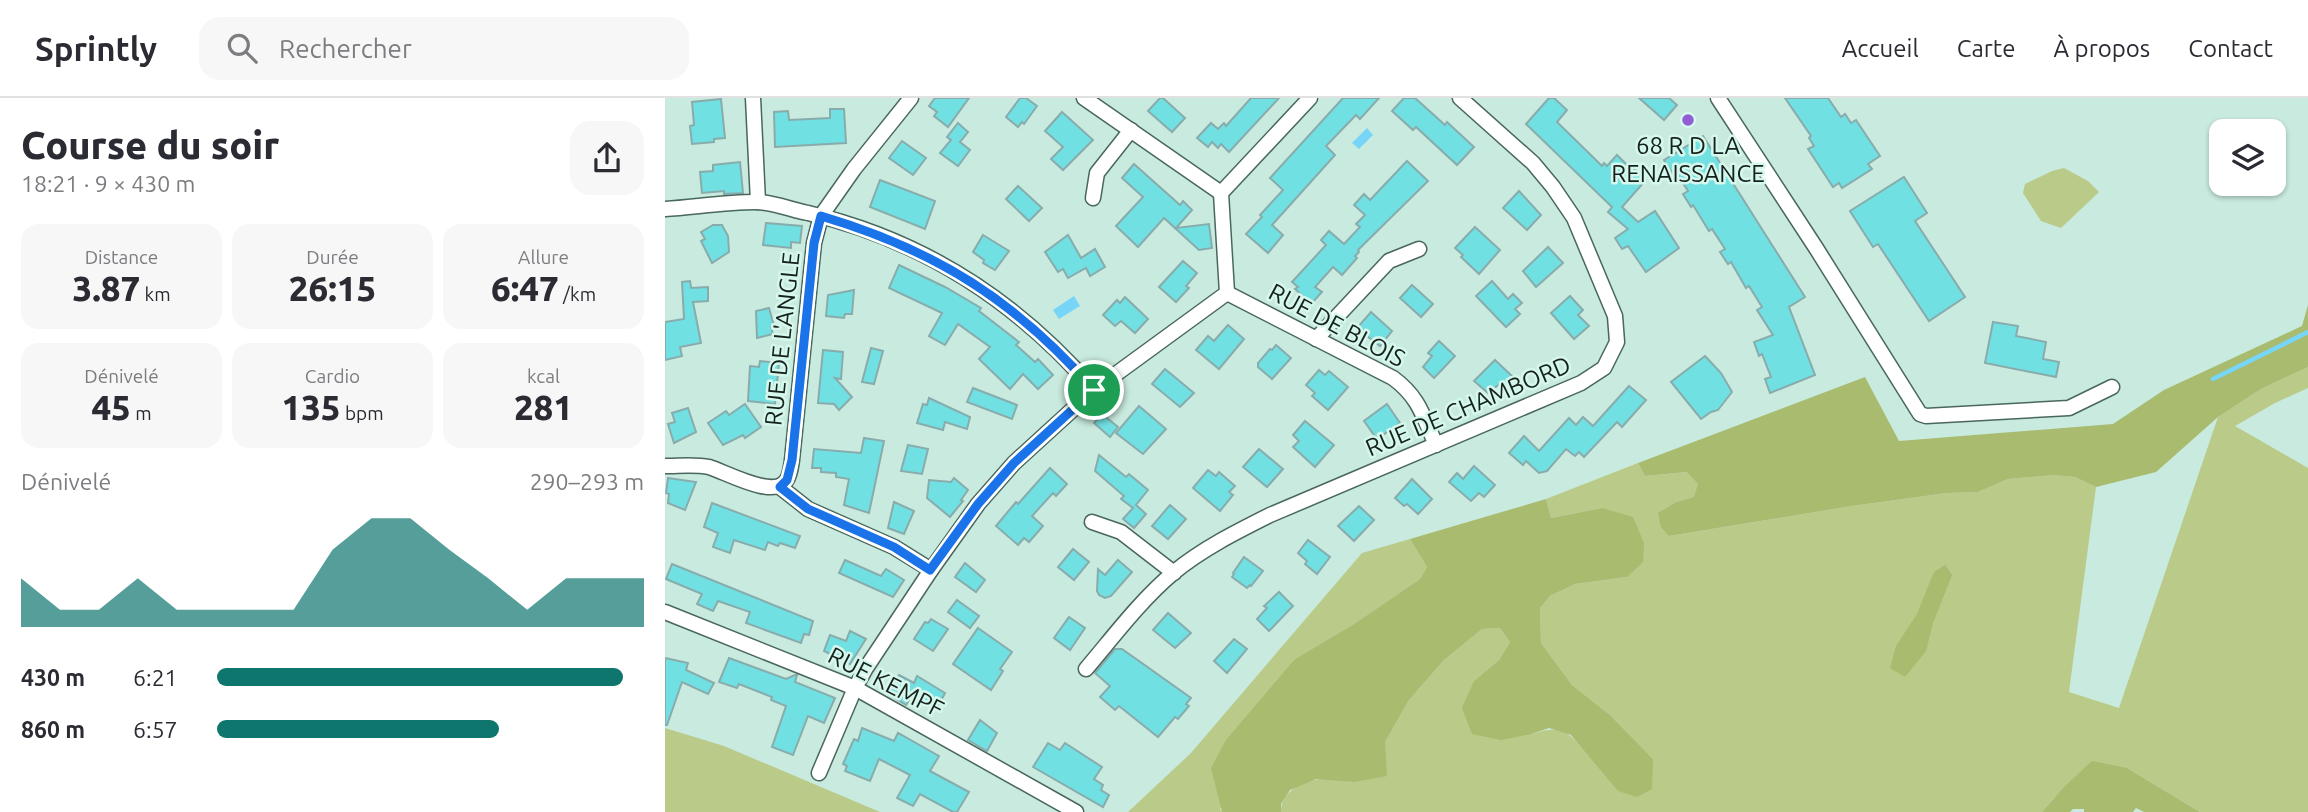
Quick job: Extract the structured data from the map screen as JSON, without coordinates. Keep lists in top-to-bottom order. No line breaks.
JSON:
{"streets":{"street":["RUE DE BLOIS","RUE DE L'ANGLE","RUE DE CHAMBORD","RUE KEMPF"]},"crossings":[["RUE DE BLOIS","RUE DE CHAMBORD"]],"places":["68 R D LA RENAISSANCE"],"page":{"header":"Sprintly","search":"Rechercher","nav":["Accueil","Carte","À propos","Contact"],"heading":["Course du soir","18:21 · 9 × 430 m"],"stats":[["Distance","3.87 km"],["Durée","26:15"],["Allure","6:47 /km"],["Dénivelé","45 m"],["Cardio","135 bpm"],["kcal","281"]],"chart":["Dénivelé","290–293 m"],"list":[{"name":"430 m","note":"6:21"},{"name":"860 m","note":"6:57"}]}}
